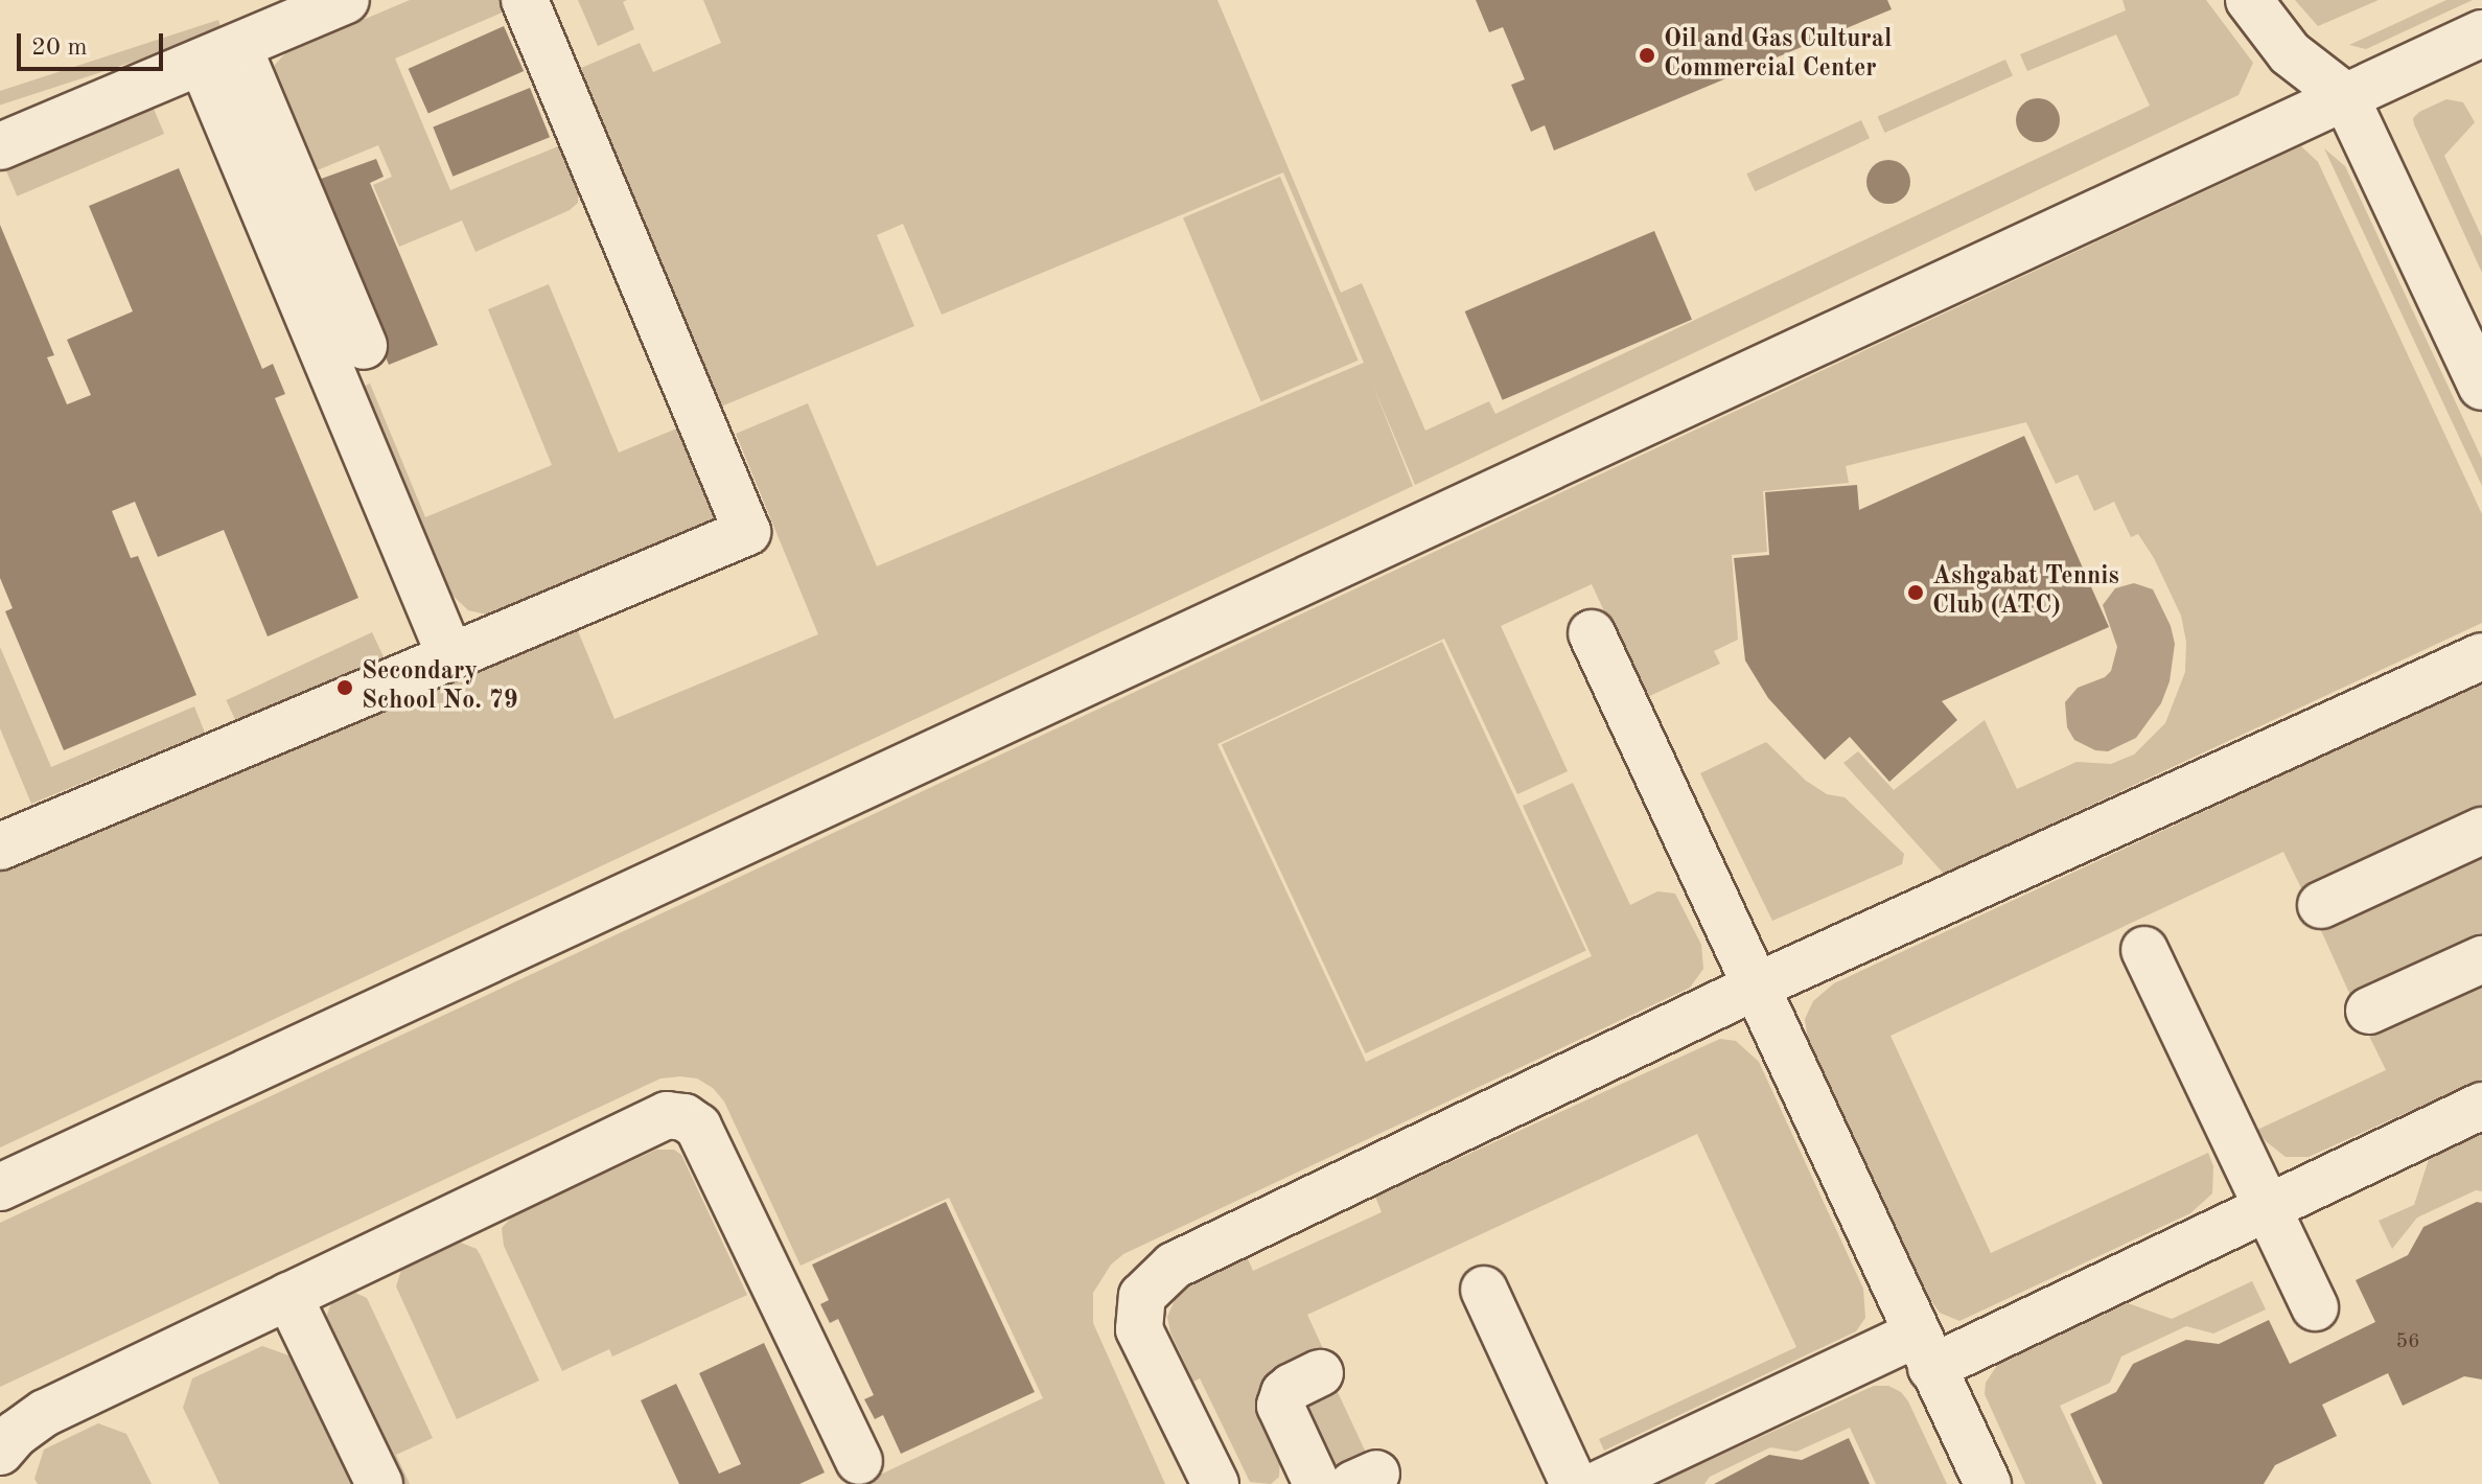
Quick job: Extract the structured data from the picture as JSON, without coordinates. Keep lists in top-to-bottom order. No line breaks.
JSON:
{"places":["Oil and Gas Cultural Commercial Center","Ashgabat Tennis Club (ATC)","Secondary School No. 79"],"house_numbers":["56"],"scale_bar":"20 m"}
